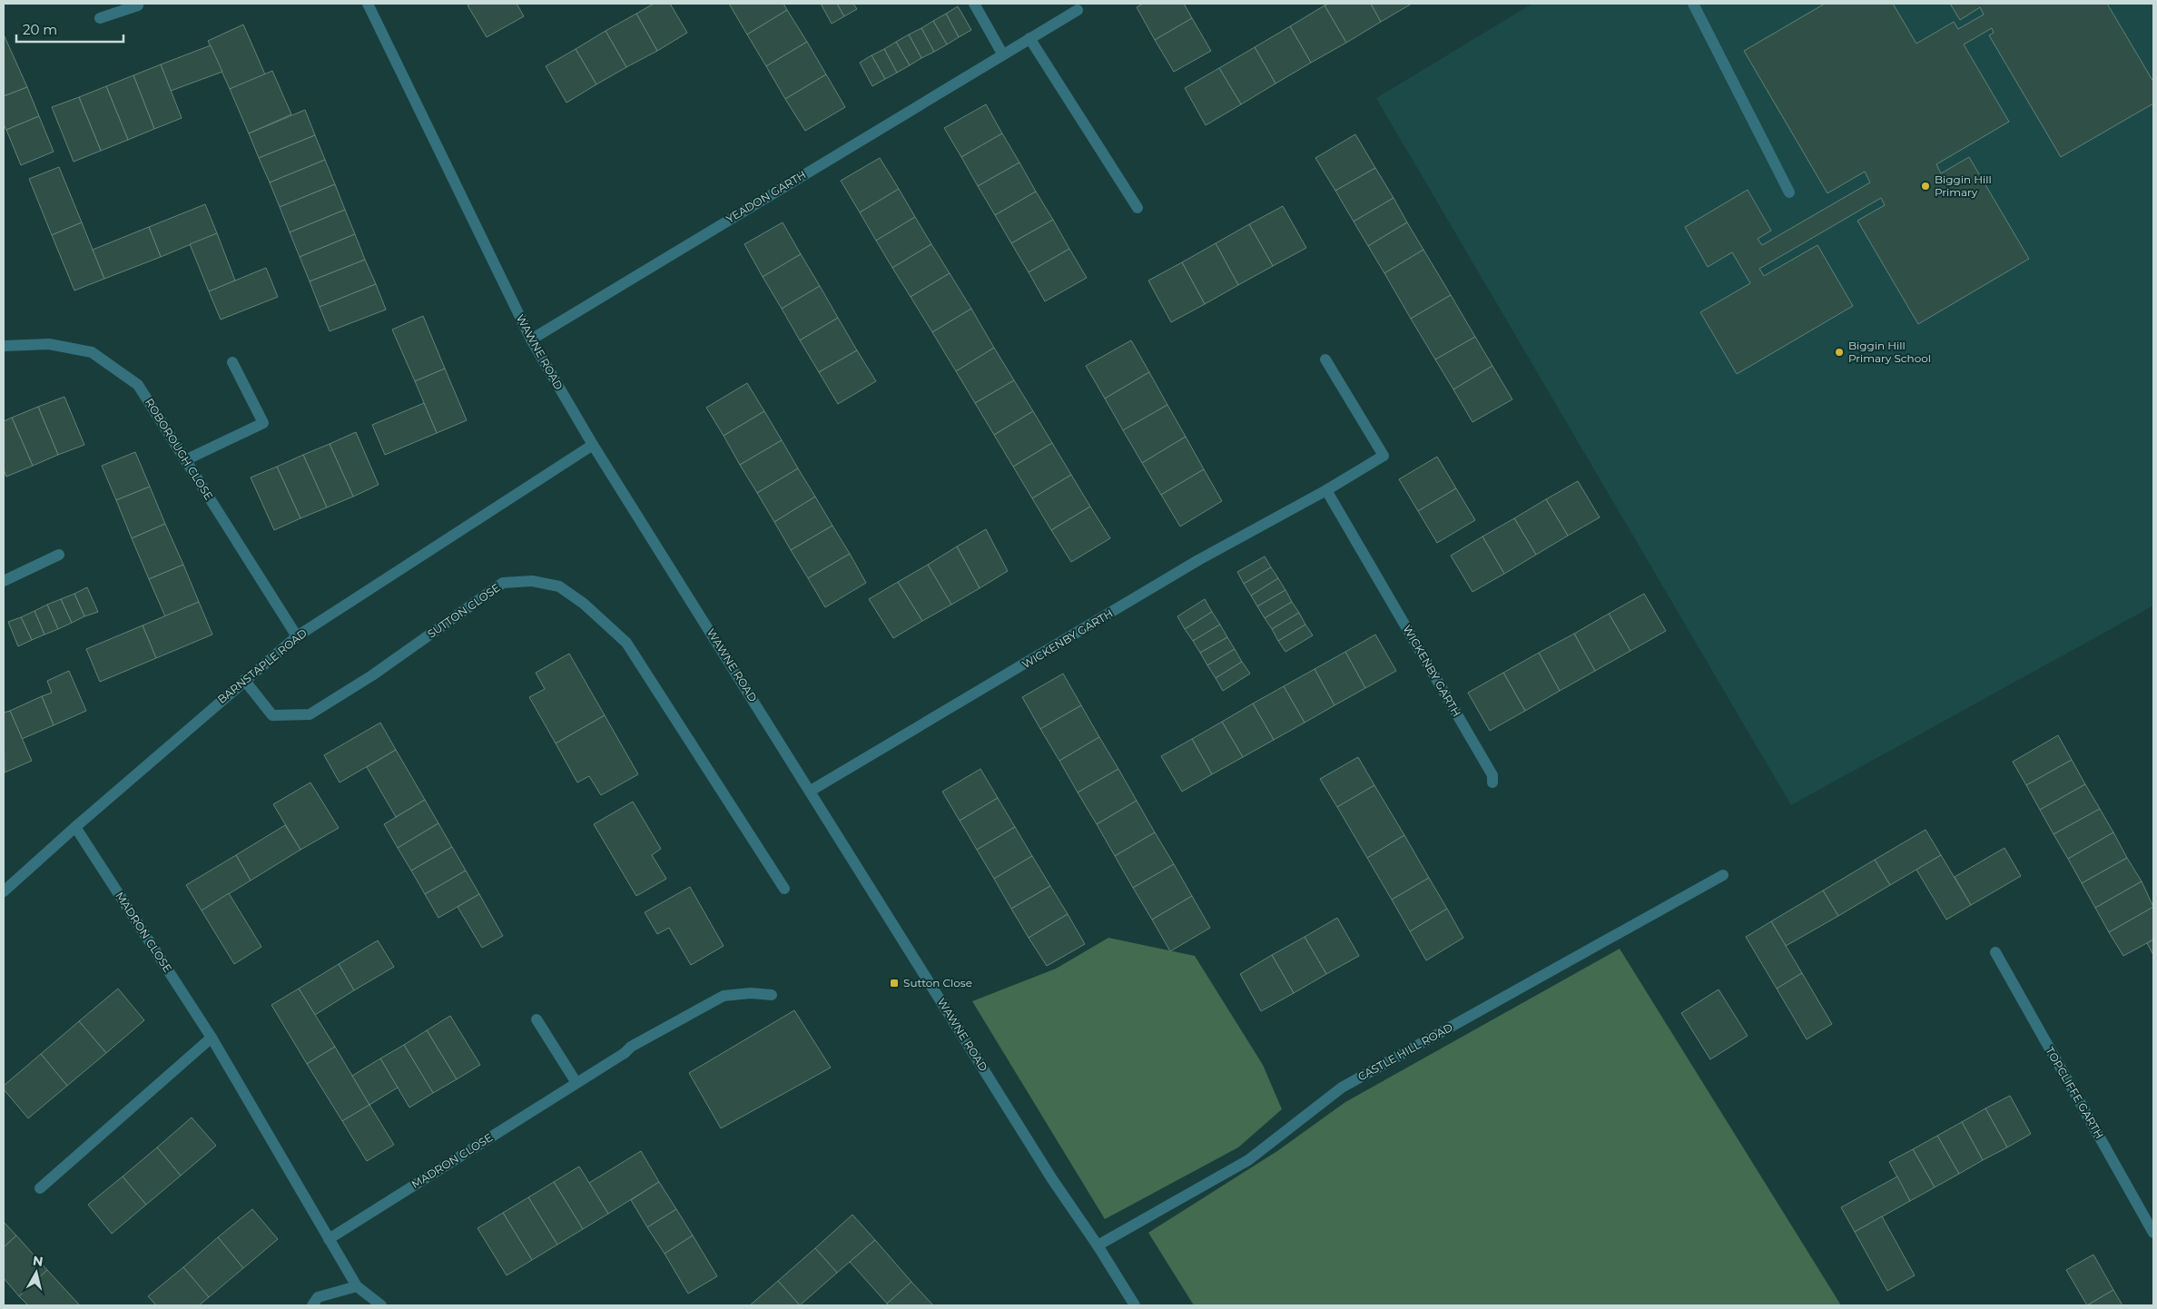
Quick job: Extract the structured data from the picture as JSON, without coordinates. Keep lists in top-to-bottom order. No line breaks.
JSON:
{"streets":{"street":["YEADON GARTH","WAWNE ROAD","ROBOROUGH CLOSE","SUTTON CLOSE","WICKENBY GARTH","BARNSTAPLE ROAD","MADRON CLOSE","CASTLE HILL ROAD","TOPCLIFFE GARTH"]},"crossings":[["YEADON GARTH","WAWNE ROAD"],["WAWNE ROAD","WICKENBY GARTH"],["WAWNE ROAD","BARNSTAPLE ROAD"],["WAWNE ROAD","CASTLE HILL ROAD"],["ROBOROUGH CLOSE","BARNSTAPLE ROAD"],["SUTTON CLOSE","BARNSTAPLE ROAD"],["BARNSTAPLE ROAD","MADRON CLOSE"]],"places":{"other":["Biggin Hill Primary","Biggin Hill Primary School"],"transit":["Sutton Close"]},"scale_bar":"20 m","north":"top"}
